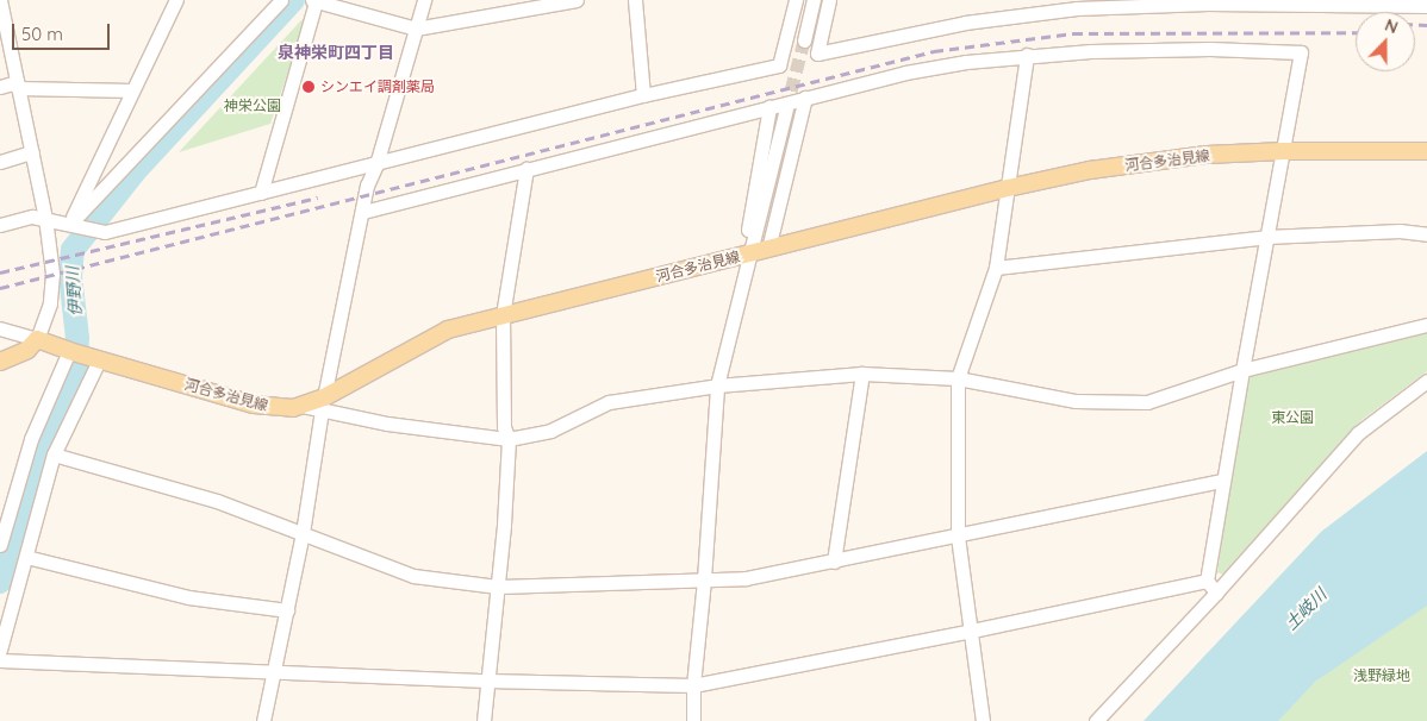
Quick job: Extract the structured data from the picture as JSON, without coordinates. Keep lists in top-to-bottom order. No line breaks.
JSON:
{"streets":{"main road":["河合多治見線"]},"districts":["泉神栄町四丁目"],"water":["伊野川","土岐川"],"parks":["神栄公園","東公園","浅野緑地"],"places":["シンエイ調剤薬局"],"scale_bar":"50 m","north":"top"}
